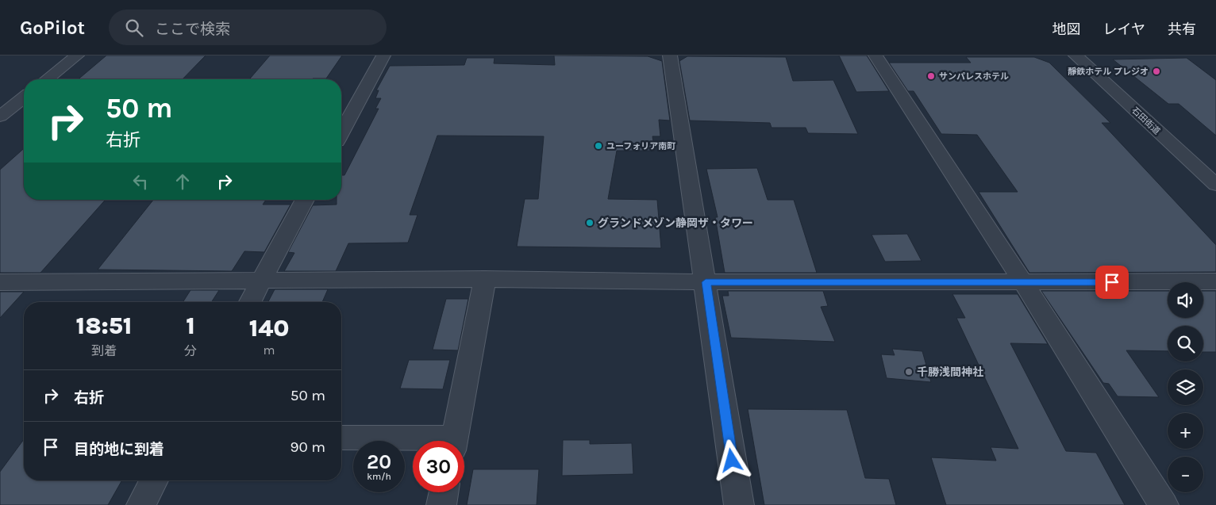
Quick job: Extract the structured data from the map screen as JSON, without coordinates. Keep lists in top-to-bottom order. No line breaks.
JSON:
{"streets":{"street":["石田街道"]},"places":["靜鉄ホテル プレジオ","サンパレスホテル","ユーフォリア南町","グランドメゾン静岡ザ・タワー","千勝浅間神社"],"page":{"header":"GoPilot","search":"ここで検索","nav":["地図","レイヤ","共有"],"turn":["50 m","右折"],"map_buttons":["+","−"],"eta":["18:51","到着","1","分","140","m"],"list":[{"name":"右折","value":"50 m"},{"name":"目的地に到着","value":"90 m"}],"speed":"20 km/h","limit":"30"}}
